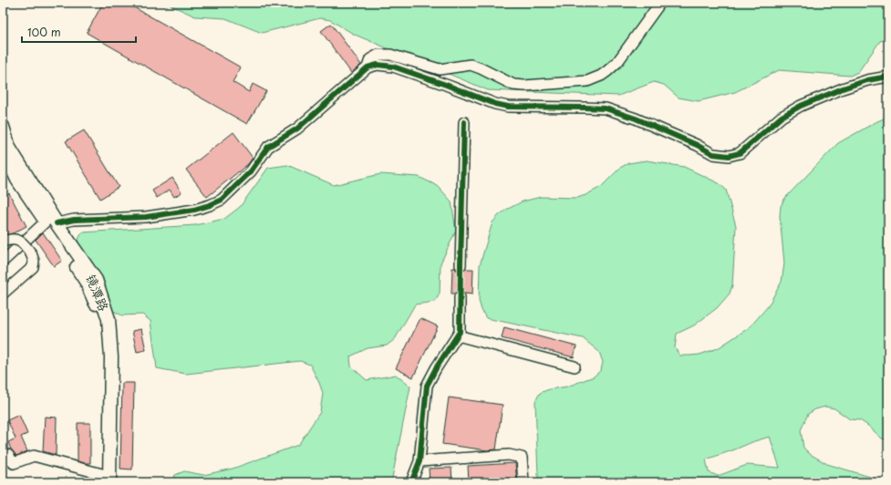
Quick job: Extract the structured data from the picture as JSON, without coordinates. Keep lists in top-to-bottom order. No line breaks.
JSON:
{"streets":{"main road":["镜潭路"]},"scale_bar":"100 m"}
